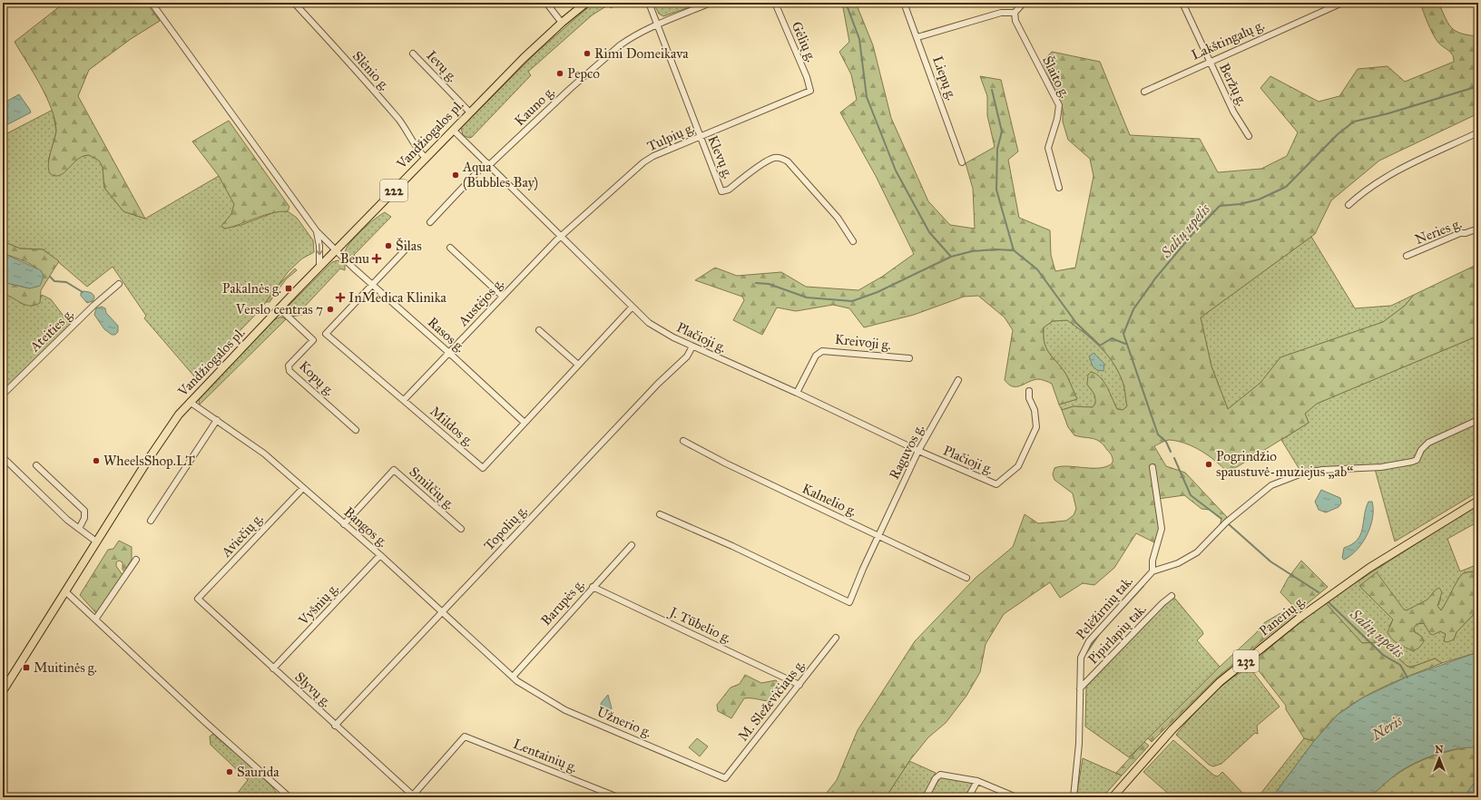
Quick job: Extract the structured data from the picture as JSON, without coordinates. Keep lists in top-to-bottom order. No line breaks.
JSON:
{"streets":{"main road":["Vandžiogalos pl.","222","Panerių g.","232"],"street":["Lakštingalų g.","Gėlių g.","Ievų g.","Slėnio g.","Šlaito g.","Liepų g.","Beržų g.","Kauno g.","Tulpių g.","Klevų g.","Neries g.","Austėjos g.","Ateities g.","Rasos g.","Plačioji g.","Kreivoji g.","Kopų g.","Mildos g.","Raguvos g.","Smilčių g.","Kalnelio g.","Bangos g.","Topolių g.","Aviečių g.","Barupės g.","Vyšnių g.","Pelėžirnių tak.","J. Tūbelio g.","Pipirlapių tak.","Slyvų g.","M. Sleževičiaus g.","Užnerio g.","Lentainių g."]},"crossings":[["Lakštingalų g.","Beržų g."],["Gėlių g.","Tulpių g."],["Ievų g.","Vandžiogalos pl."],["Slėnio g.","Vandžiogalos pl."],["Kauno g.","Klevų g."],["Kauno g.","Plačioji g."],["Vandžiogalos pl.","Rasos g."],["Vandžiogalos pl.","Plačioji g."],["Vandžiogalos pl.","Kopų g."],["Vandžiogalos pl.","Bangos g."],["Tulpių g.","Klevų g."],["Tulpių g.","Austėjos g."],["Tulpių g.","Plačioji g."],["Austėjos g.","Rasos g."],["Austėjos g.","Plačioji g."],["Austėjos g.","Mildos g."],["Rasos g.","Mildos g."],["Plačioji g.","Kreivoji g."],["Plačioji g.","Mildos g."],["Plačioji g.","Raguvos g."],["Plačioji g.","Topolių g."],["Raguvos g.","Kalnelio g."],["Smilčių g.","Bangos g."],["Bangos g.","Topolių g."],["Bangos g.","Aviečių g."],["Bangos g.","Barupės g."],["Bangos g.","Vyšnių g."],["Bangos g.","Užnerio g."],["Topolių g.","Slyvų g."],["Aviečių g.","Slyvų g."],["Barupės g.","J. Tūbelio g."],["Vyšnių g.","Slyvų g."],["Pelėžirnių tak.","Pipirlapių tak."],["J. Tūbelio g.","M. Sleževičiaus g."],["Slyvų g.","Lentainių g."],["M. Sleževičiaus g.","Užnerio g."]],"water":["Salių upelis","Neris"],"places":{"other":["Rimi Domeikava","Pepco","Aqua (Bubbles Bay)","Šilas","Verslo centras 7","WheelsShop.LT","Pogrindžio spaustuvė-muziejus „ab“","Saurida"],"health":["Benu","InMedica Klinika"],"transit":["Pakalnės g.","Muitinės g."]},"north":"top"}
